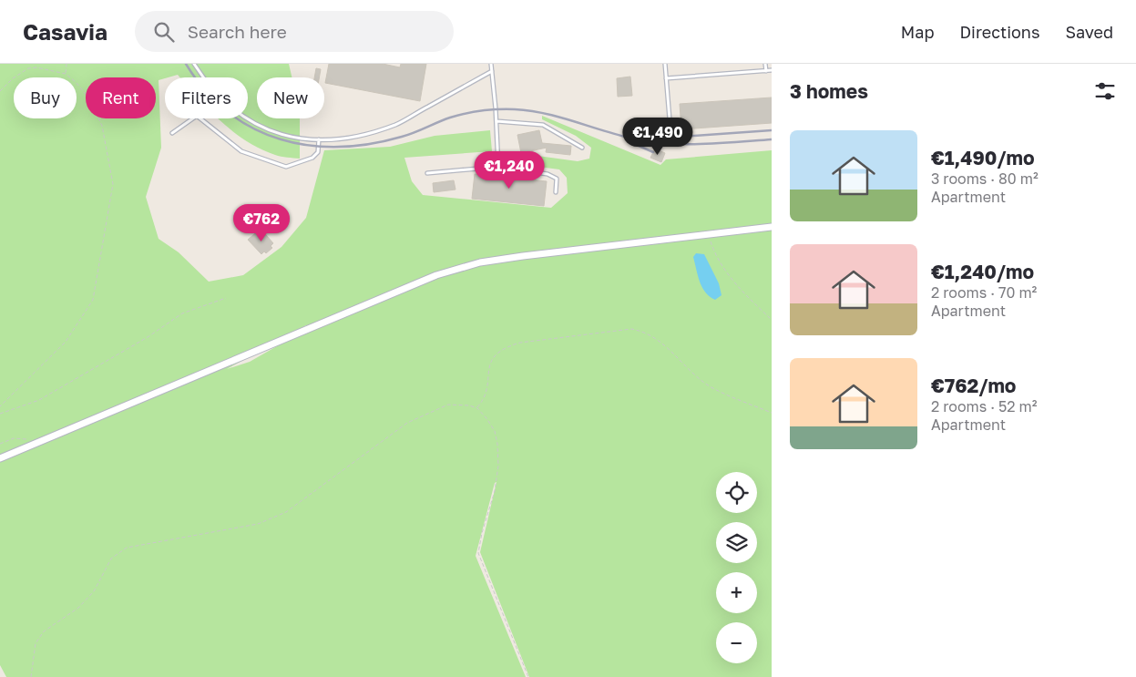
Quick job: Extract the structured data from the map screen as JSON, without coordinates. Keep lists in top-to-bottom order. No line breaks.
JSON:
{"page":{"header":"Casavia","search":"Search here","nav":["Map","Directions","Saved"],"heading":"3 homes","chip":["Buy","Rent","Filters","New"],"price":["€1,490","€1,240","€762"],"list":[{"name":"€1,490/mo","note":"3 rooms · 80 m² · Apartment"},{"name":"€1,240/mo","note":"2 rooms · 70 m² · Apartment"},{"name":"€762/mo","note":"2 rooms · 52 m² · Apartment"}],"map_buttons":["+","−"]}}
